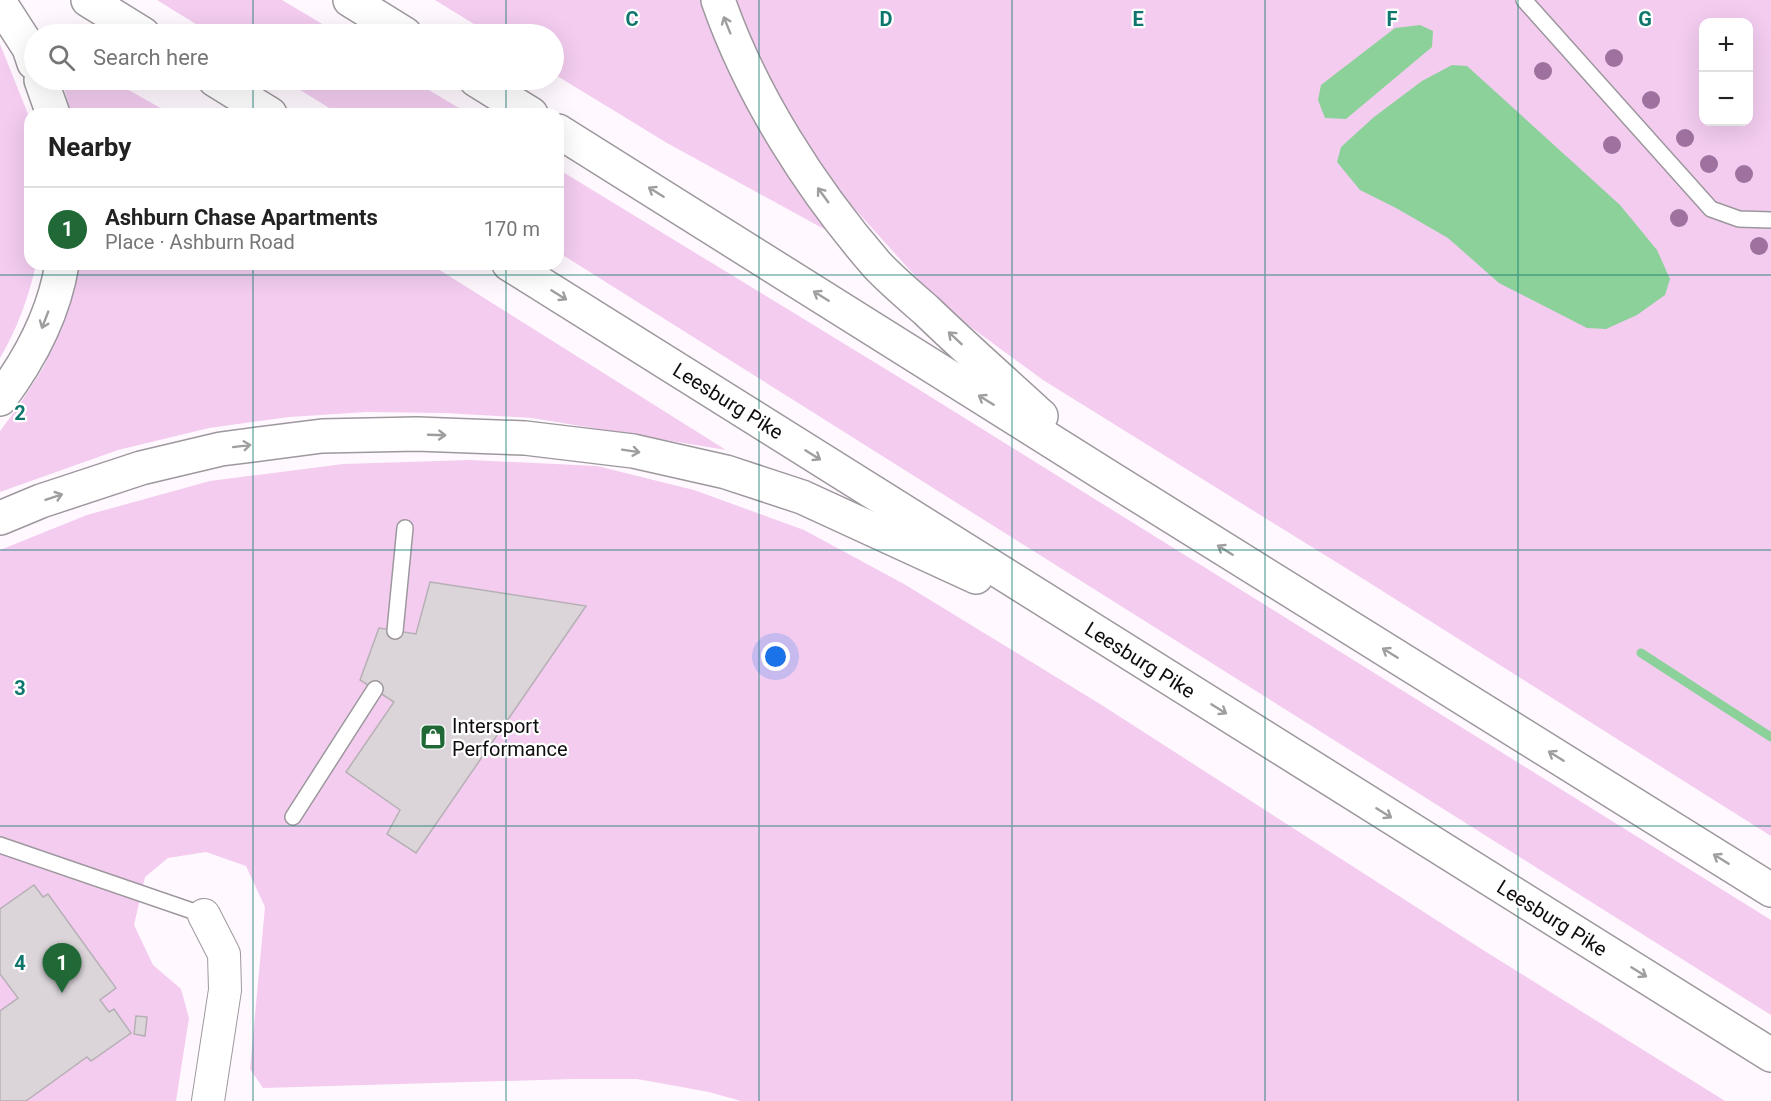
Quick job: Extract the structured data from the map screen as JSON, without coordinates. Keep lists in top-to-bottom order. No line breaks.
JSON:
{"streets":{"highway":["Leesburg Pike"]},"places":{"shop":["Intersport Performance"]},"page":{"map_buttons":["+","−"],"search":"Search here","heading":"Nearby","list":[{"mark":"1","name":"Ashburn Chase Apartments","note":"Place · Ashburn Road","value":"170 m"}],"pins":"1"},"grid":{"columns":["C","D","E","F","G"],"rows":["2","3","4"]}}
